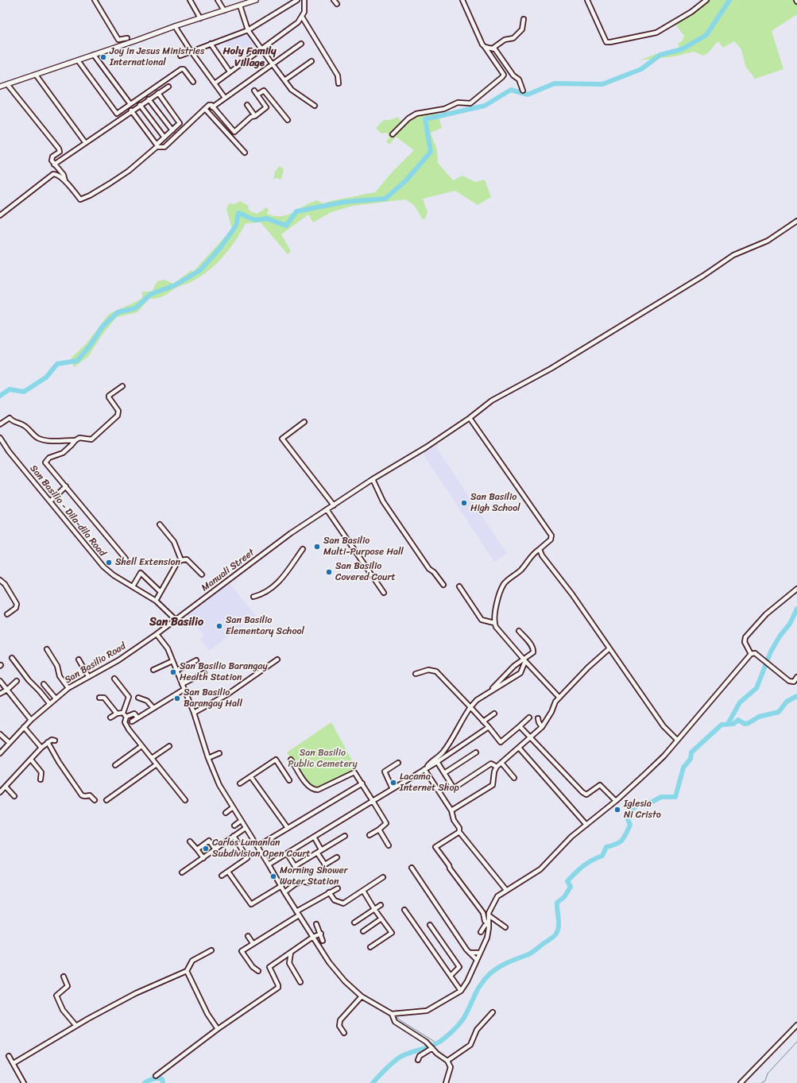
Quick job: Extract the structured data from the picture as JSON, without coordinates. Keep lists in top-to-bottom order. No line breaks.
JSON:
{"streets":{"street":["San Basilio - Dila-dila Road","Manuali Street","San Basilio Road"]},"crossings":[["San Basilio - Dila-dila Road","Manuali Street"],["San Basilio - Dila-dila Road","San Basilio Road"],["Manuali Street","San Basilio Road"]],"districts":["Holy Family Village","San Basilio"],"parks":["San Basilio Public Cemetery"],"places":["Joy in Jesus Ministries International","San Basilio High School","San Basilio Multi-Purpose Hall","Shell Extension","San Basilio Covered Court","San Basilio Elementary School","San Basilio Barangay Health Station","San Basilio Barangay Hall","Lacama Internet Shop","Iglesia Ni Cristo","Carlos Lumanlan Subdivision Open Court","Morning Shower Water Station"]}
